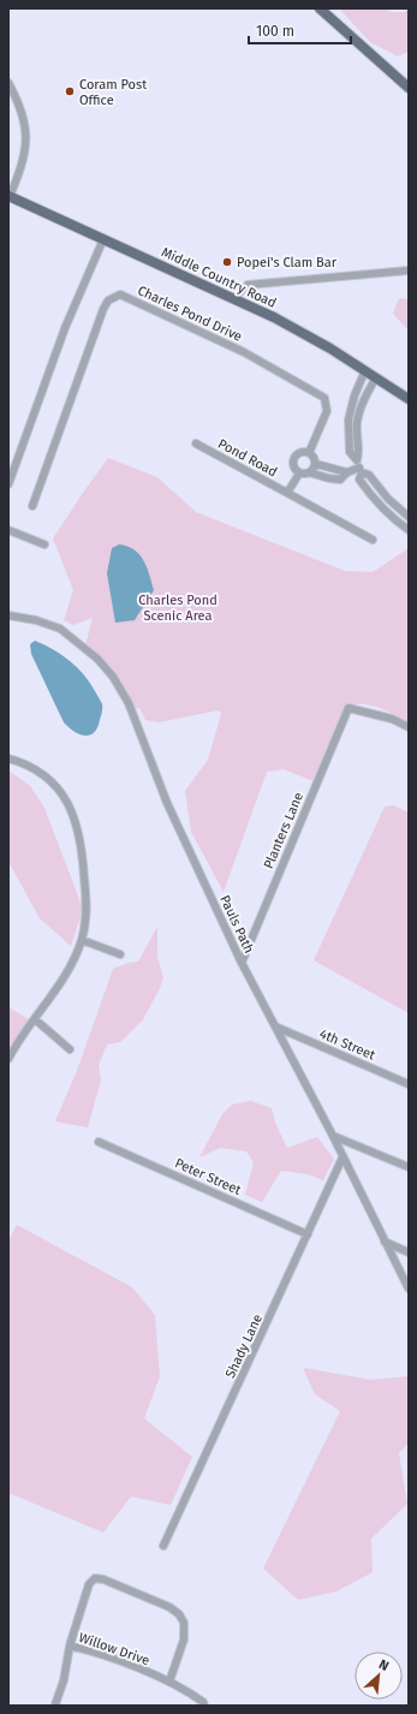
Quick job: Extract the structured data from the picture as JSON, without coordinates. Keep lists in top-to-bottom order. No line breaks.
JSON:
{"streets":{"main road":["Middle Country Road"],"street":["Charles Pond Drive","Pond Road","Planters Lane","Pauls Path","4th Street","Peter Street","Shady Lane","Willow Drive"]},"crossings":[["Charles Pond Drive","Pond Road"],["Planters Lane","Pauls Path"],["Pauls Path","4th Street"],["Pauls Path","Shady Lane"],["Peter Street","Shady Lane"]],"parks":["Charles Pond Scenic Area"],"places":["Coram Post Office","Popei's Clam Bar"],"scale_bar":"100 m","north":"top right"}
